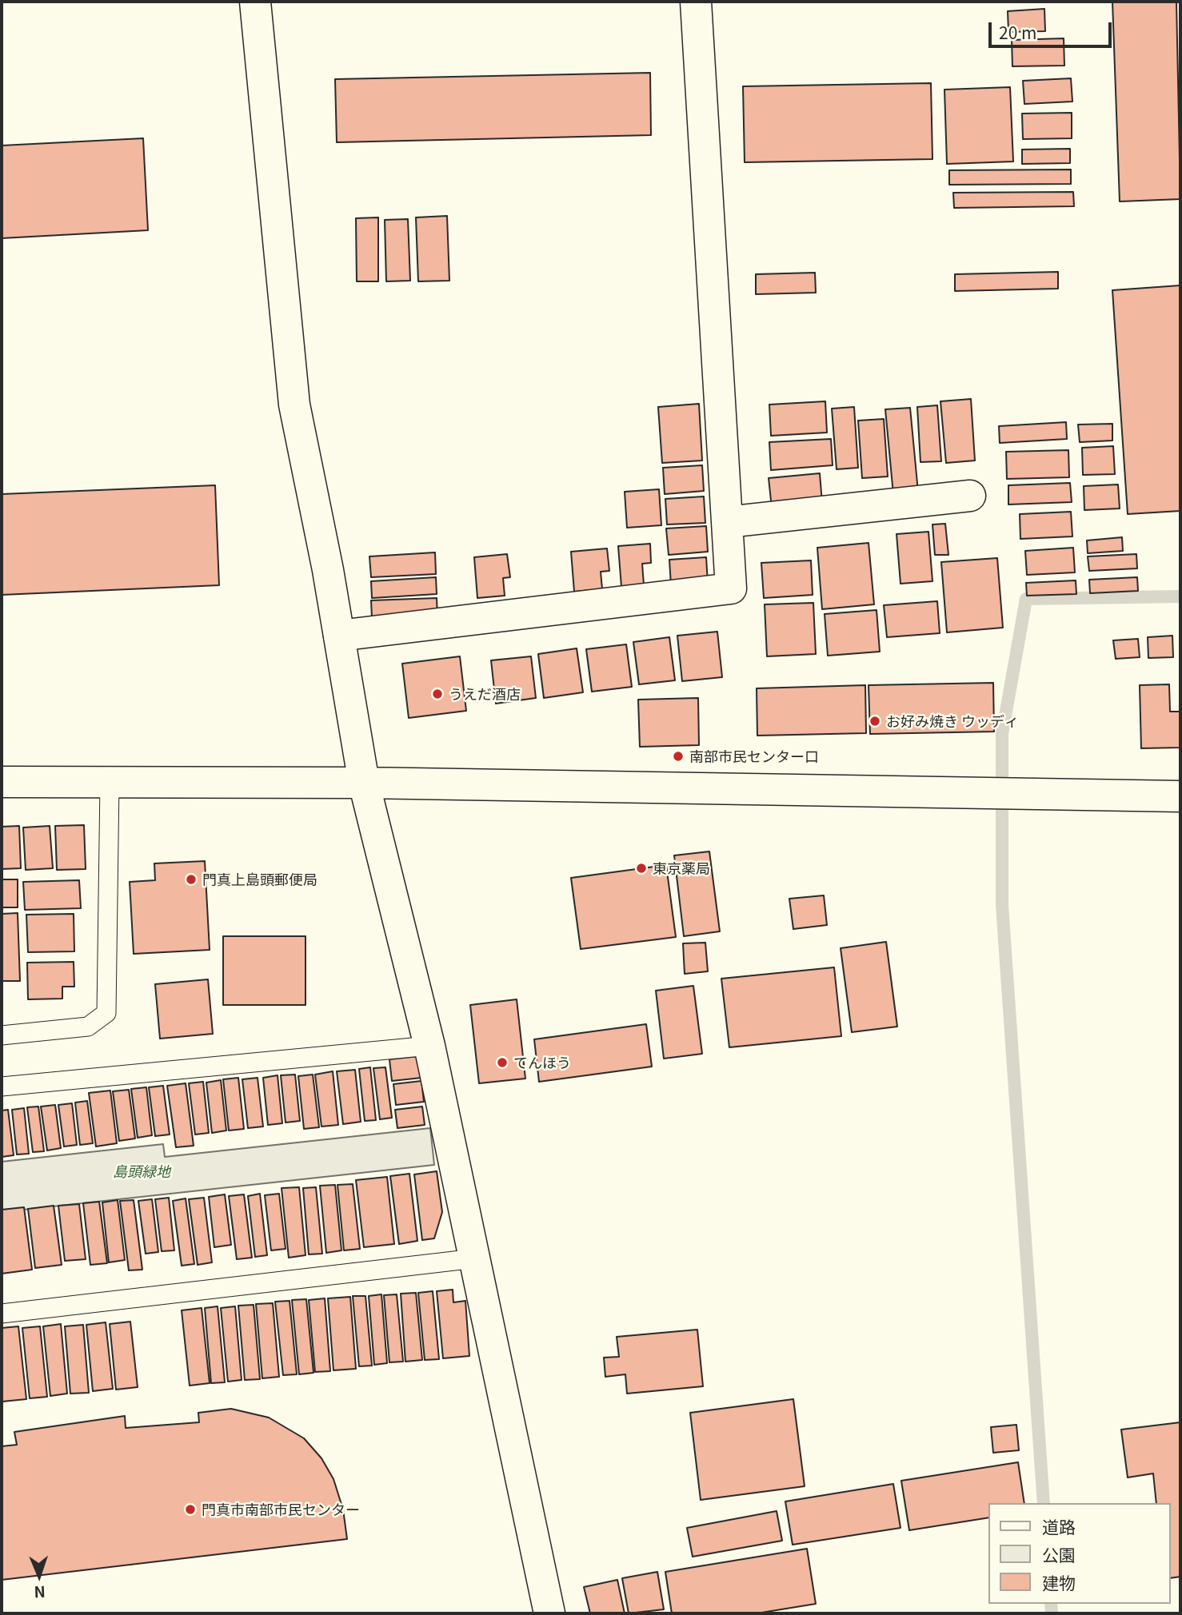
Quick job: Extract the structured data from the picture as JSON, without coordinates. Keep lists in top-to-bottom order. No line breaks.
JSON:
{"parks":["島頭緑地"],"places":["うえだ酒店","お好み焼き ウッディ","南部市民センター口","東京薬局","門真上島頭郵便局","てんほう","門真市南部市民センター"],"legend":["道路","公園","建物"],"scale_bar":"20 m","north":"bottom"}
